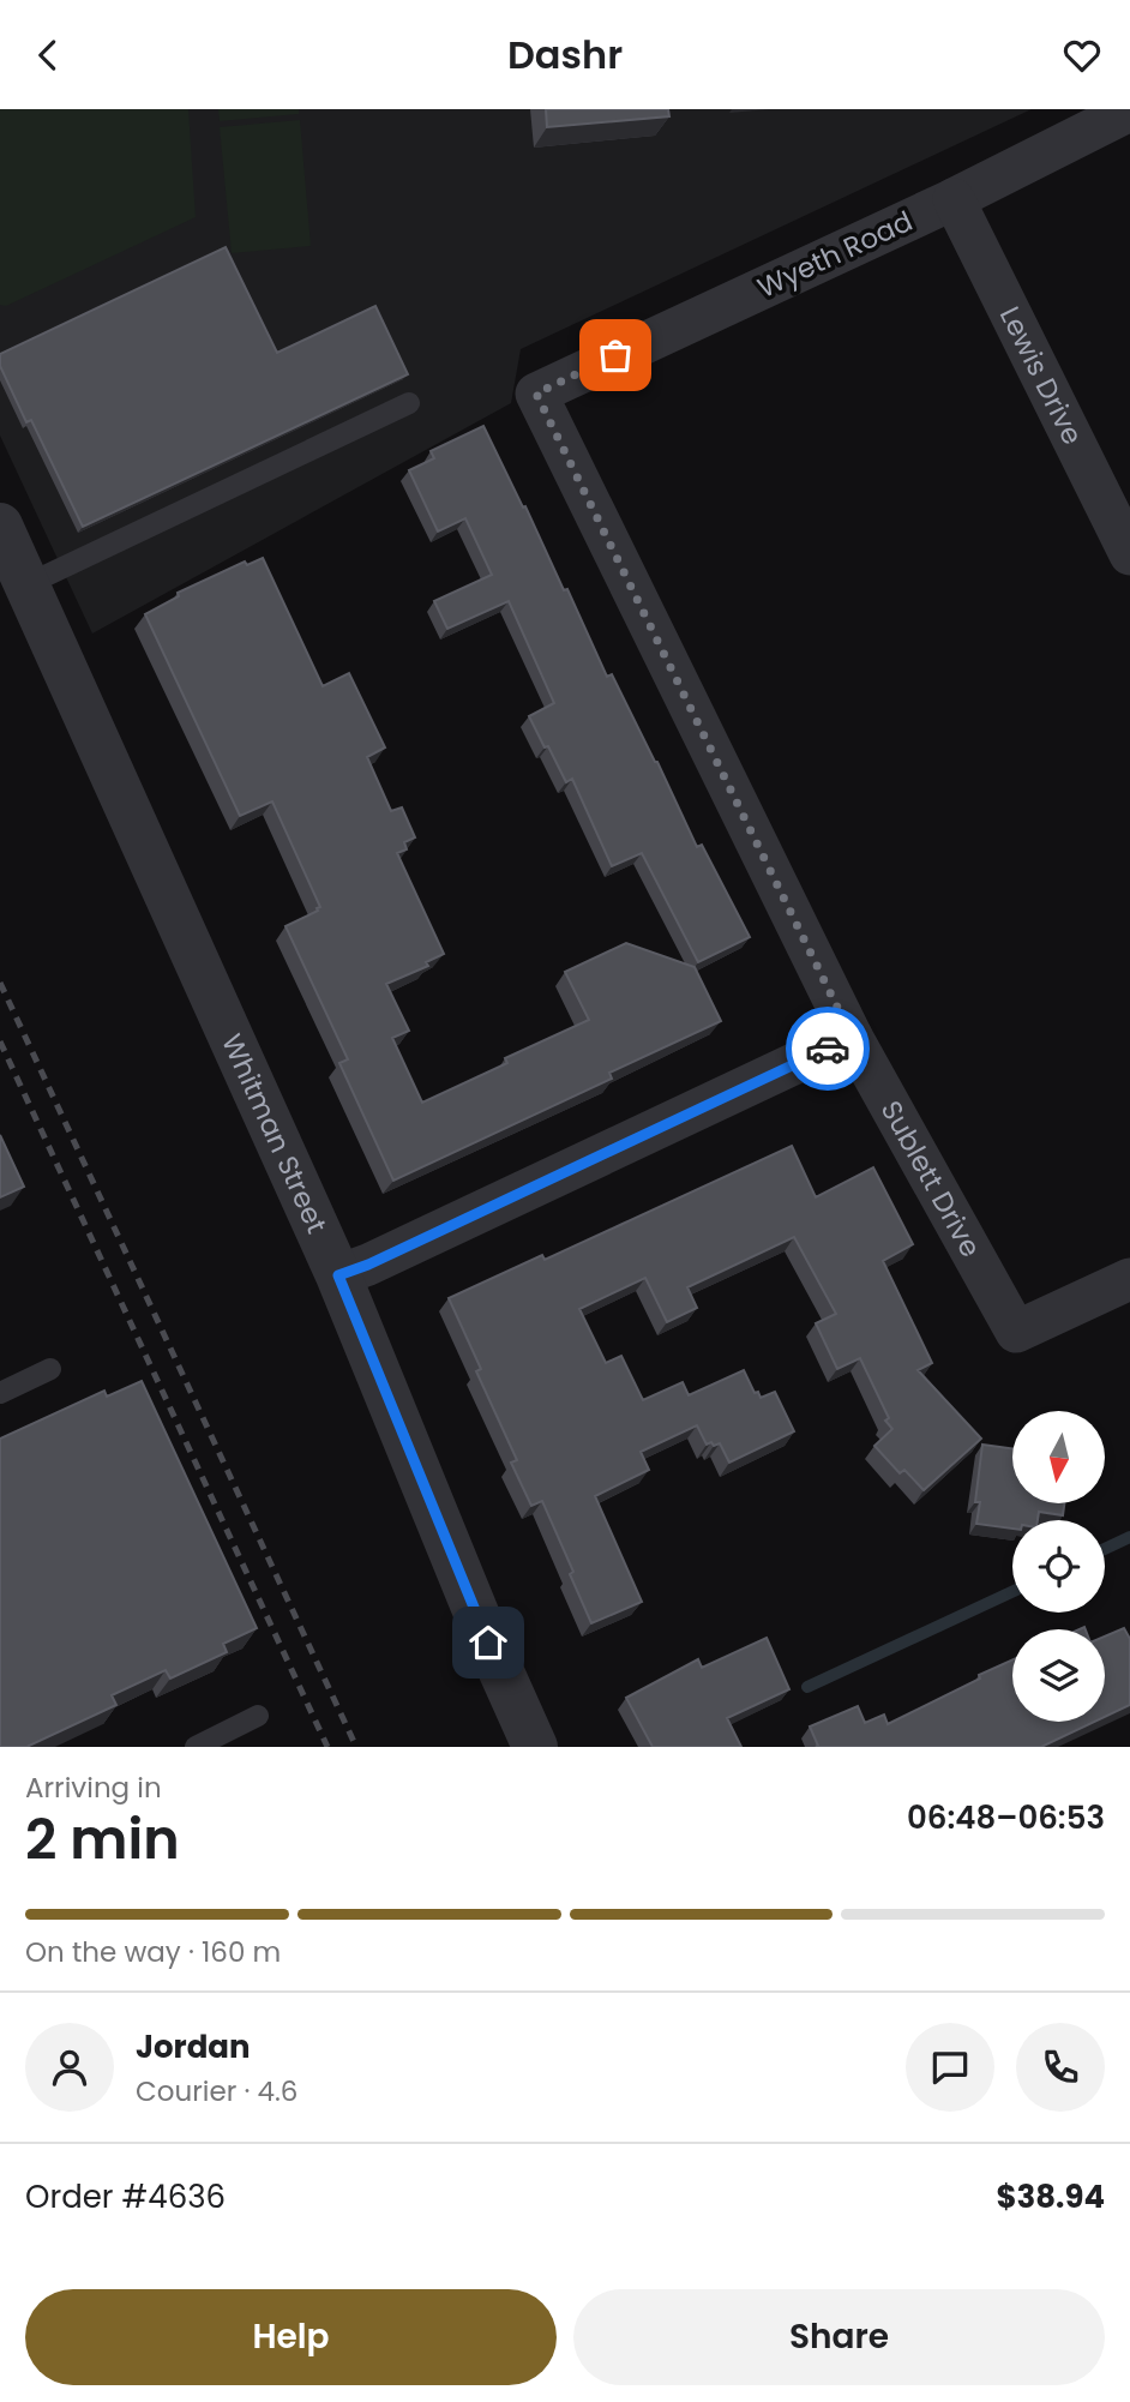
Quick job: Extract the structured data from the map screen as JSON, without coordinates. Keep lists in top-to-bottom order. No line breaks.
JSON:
{"streets":{"street":["Wyeth Road","Lewis Drive","Whitman Street","Sublett Drive"]},"crossings":[["Wyeth Road","Lewis Drive"],["Wyeth Road","Sublett Drive"]],"north":"bottom","page":{"header":"Dashr","heading":["2 min","Arriving in","06:48–06:53"],"panel":["Jordan","Courier · 4.6","Order #4636","$38.94"],"bar":"On the way · 160 m","buttons":["Help","Share"]}}
